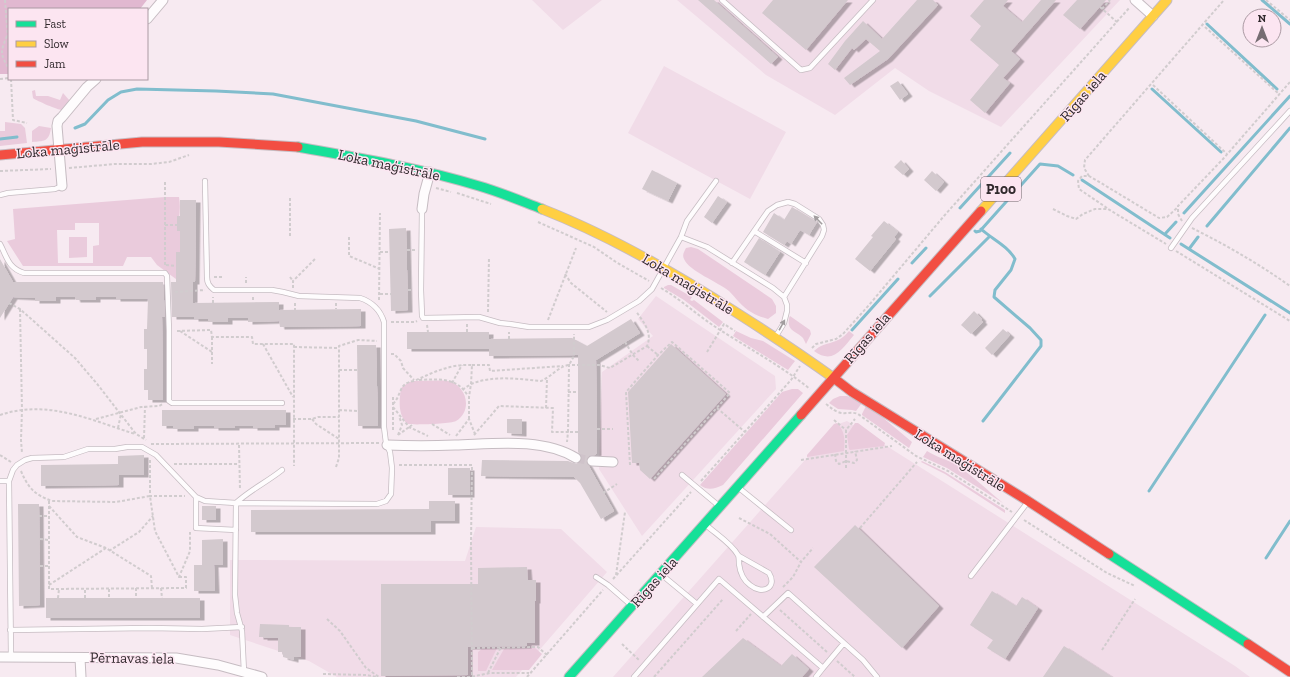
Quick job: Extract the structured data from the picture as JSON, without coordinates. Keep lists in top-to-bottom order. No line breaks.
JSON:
{"streets":{"main road":["Rīgas iela","Loka maģistrāle","P100"],"street":["Pērnavas iela"]},"crossings":[["Rīgas iela","Loka maģistrāle"]],"legend":["Fast","Slow","Jam"],"north":"top"}
